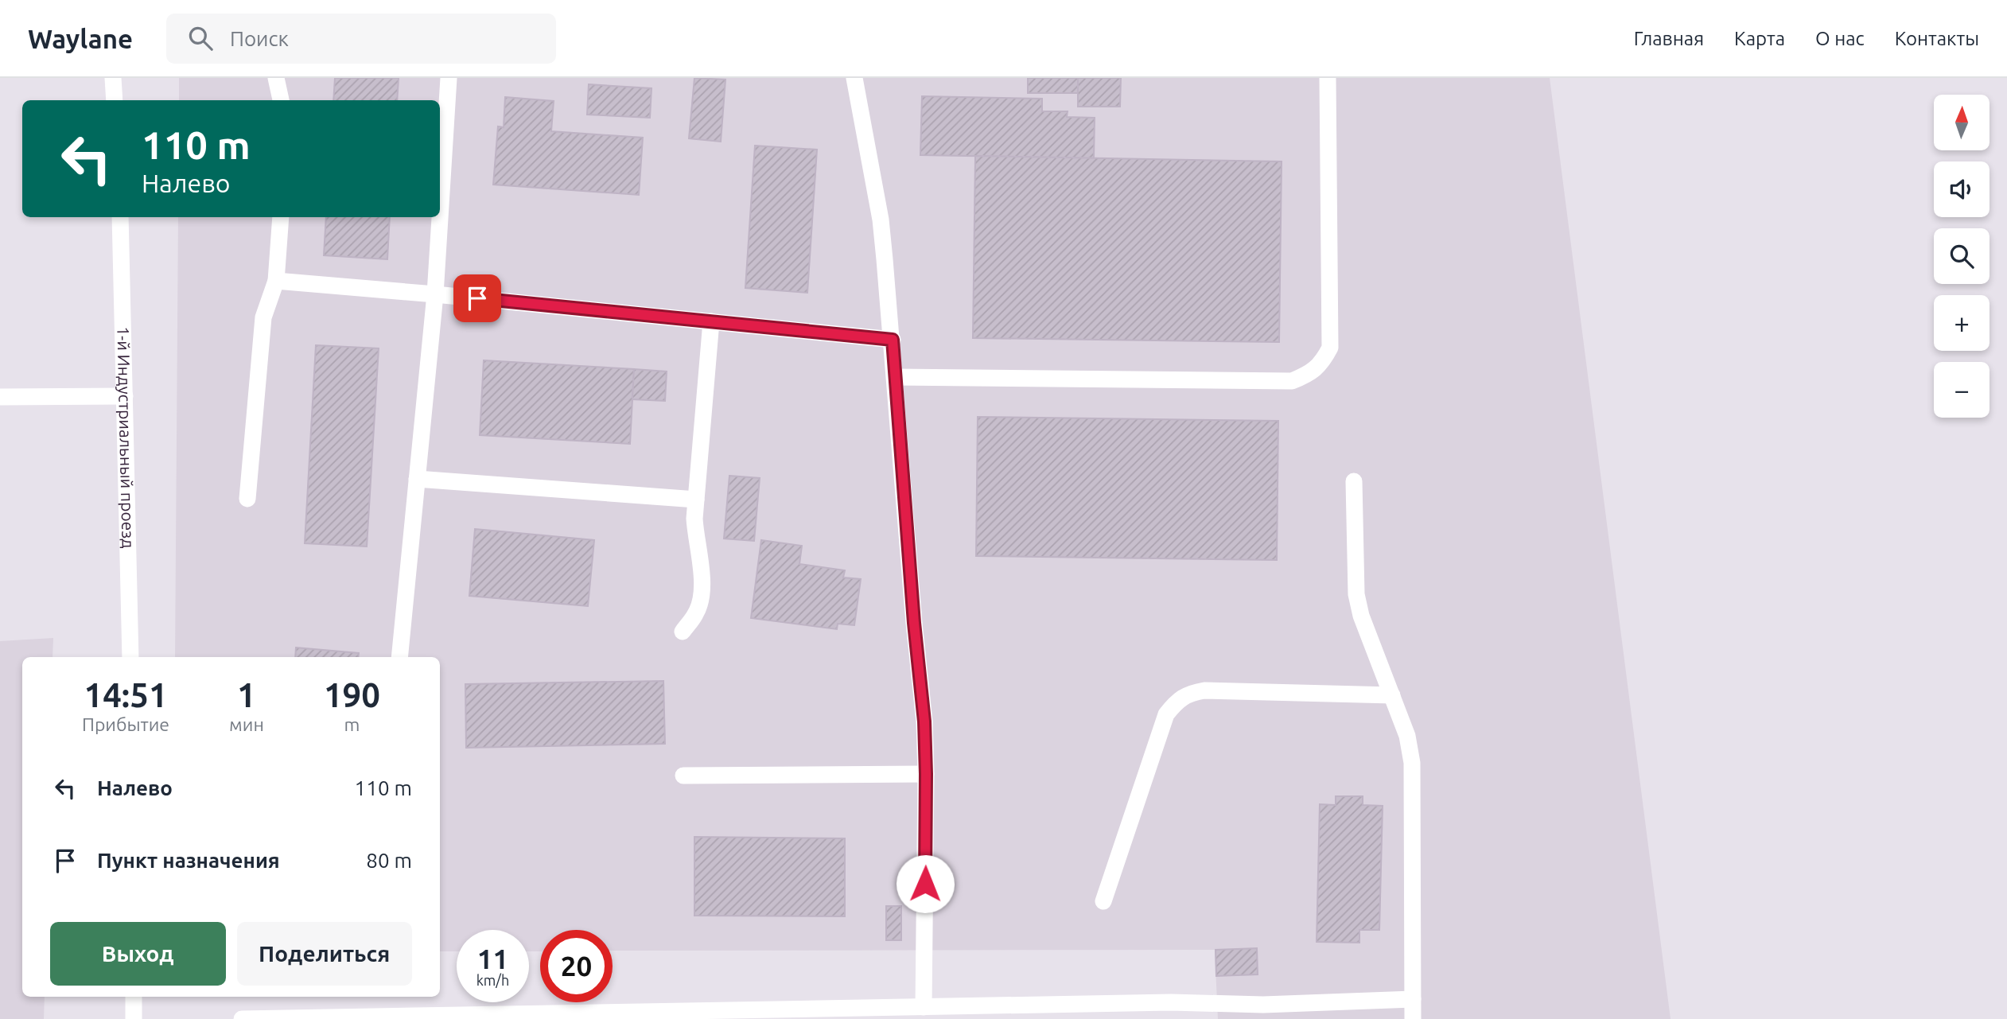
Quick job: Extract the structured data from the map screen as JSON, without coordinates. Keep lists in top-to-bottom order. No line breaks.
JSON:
{"streets":{"street":["1-й Индустриальный проезд"]},"north":"top","page":{"header":"Waylane","search":"Поиск","nav":["Главная","Карта","О нас","Контакты"],"map_buttons":["+","−"],"turn":["110 m","Налево"],"eta":["14:51","Прибытие","1","мин","190","m"],"list":[{"name":"Налево","value":"110 m"},{"name":"Пункт назначения","value":"80 m"}],"buttons":["Выход","Поделиться"],"speed":"11 km/h","limit":"20"}}
